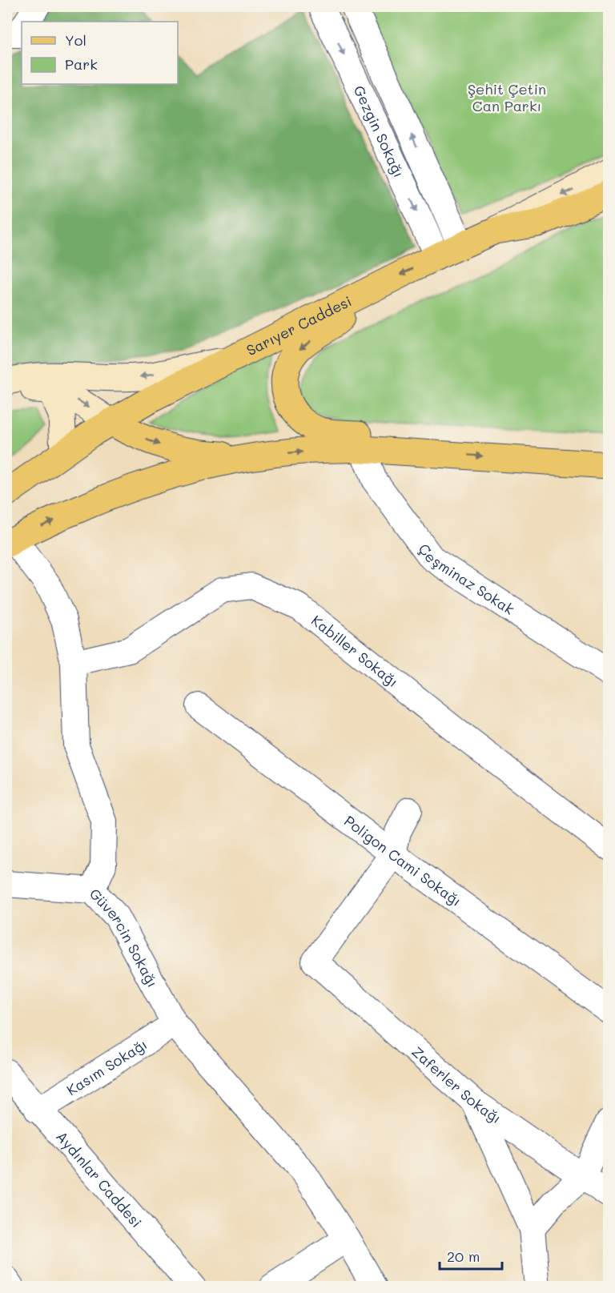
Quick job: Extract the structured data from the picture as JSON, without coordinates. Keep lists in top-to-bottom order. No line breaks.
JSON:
{"streets":{"main road":["Sarıyer Caddesi"],"street":["Gezgin Sokağı","Çeşminaz Sokak","Kabiller Sokağı","Poligon Cami Sokağı","Güvercin Sokağı","Kasım Sokağı","Zaferler Sokağı","Aydınlar Caddesi"]},"crossings":[["Gezgin Sokağı","Sarıyer Caddesi"],["Kabiller Sokağı","Güvercin Sokağı"],["Poligon Cami Sokağı","Zaferler Sokağı"],["Güvercin Sokağı","Kasım Sokağı"],["Kasım Sokağı","Aydınlar Caddesi"]],"parks":["Şehit Çetin Can Parkı"],"legend":["Yol","Park"],"scale_bar":"20 m"}
